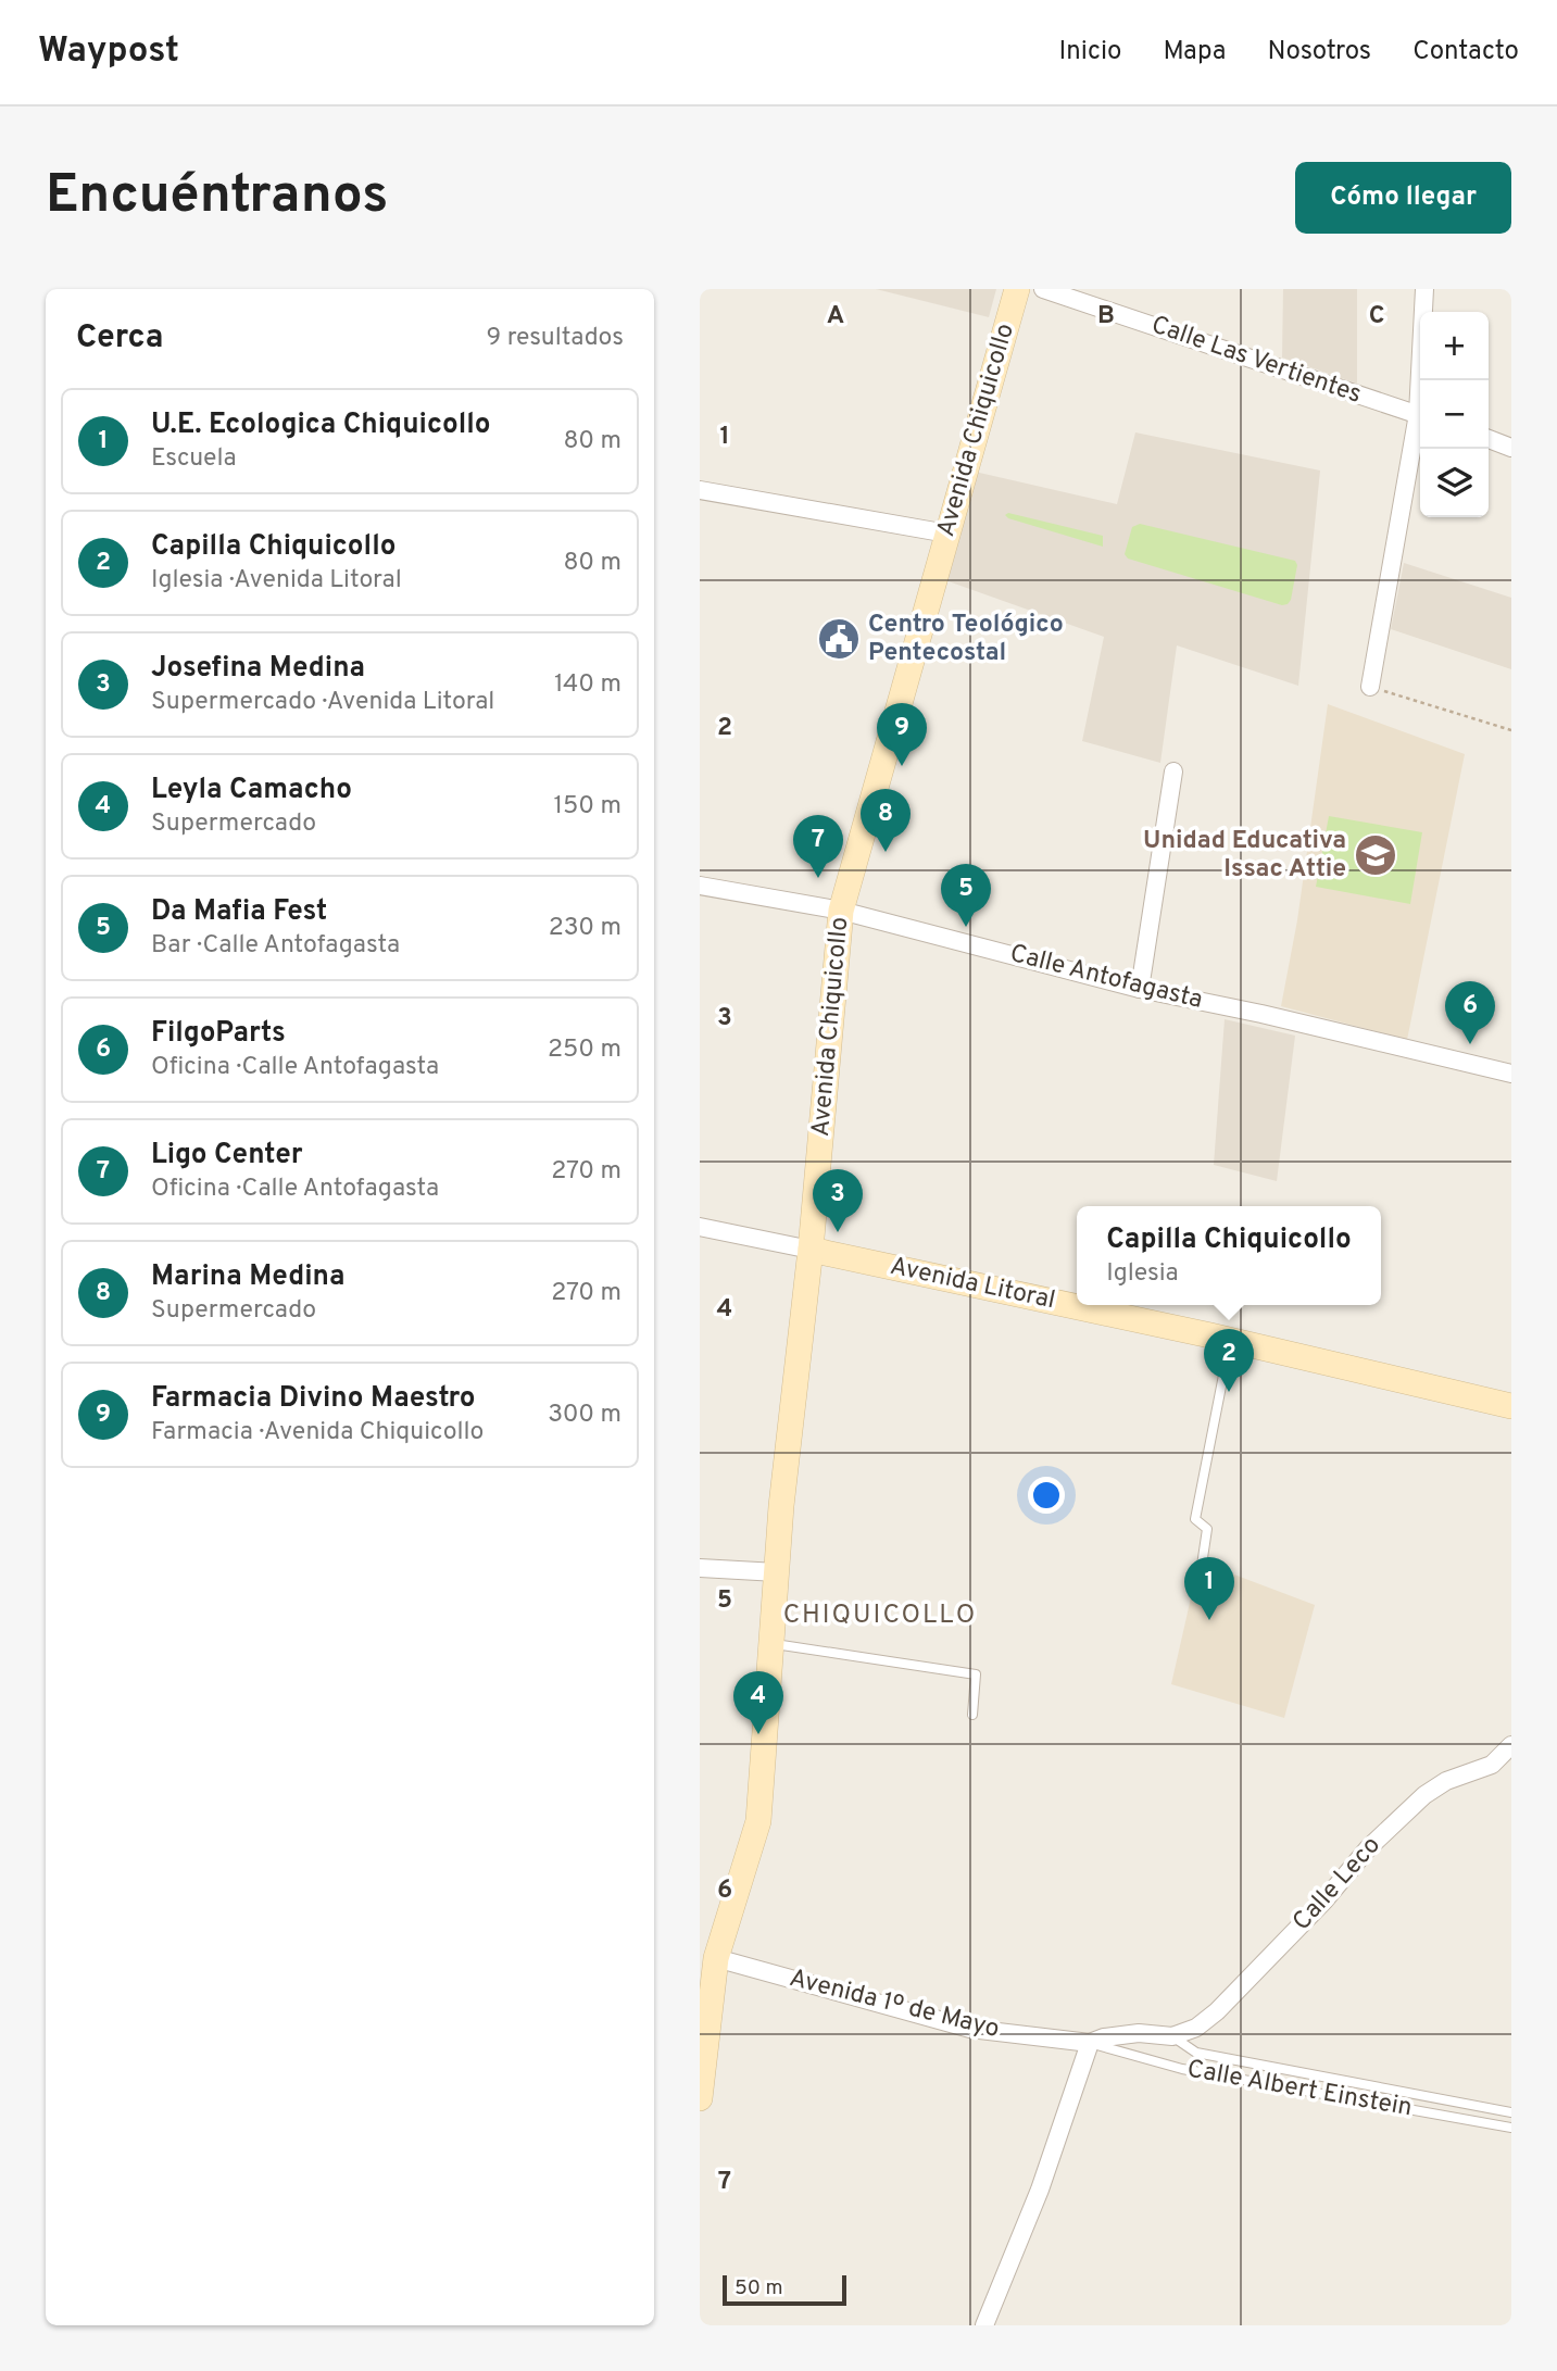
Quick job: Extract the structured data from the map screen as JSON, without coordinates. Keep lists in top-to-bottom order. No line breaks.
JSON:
{"streets":{"main road":["Avenida Chiquicollo","Avenida Litoral"],"street":["Calle Las Vertientes","Calle Antofagasta","Calle Leco","Avenida 1º de Mayo"],"lane":["Calle Albert Einstein"]},"crossings":[["Avenida Chiquicollo","Calle Antofagasta"],["Avenida Chiquicollo","Avenida Litoral"],["Avenida Chiquicollo","Avenida 1º de Mayo"],["Calle Leco","Calle Albert Einstein"],["Avenida 1º de Mayo","Calle Albert Einstein"]],"districts":["CHIQUICOLLO"],"places":{"public building":["Centro Teológico Pentecostal"],"school or university":["Unidad Educativa Issac Attie"]},"scale_bar":"50 m","page":{"header":"Waypost","nav":["Inicio","Mapa","Nosotros","Contacto"],"buttons":"Cómo llegar","title":"Encuéntranos","heading":["Cerca","9 resultados"],"map_buttons":["+","−"],"list":[{"mark":"1","name":"U.E. Ecologica Chiquicollo","note":"Escuela","value":"80 m"},{"mark":"2","name":"Capilla Chiquicollo","note":"Iglesia · Avenida Litoral","value":"80 m"},{"mark":"3","name":"Josefina Medina","note":"Supermercado · Avenida Litoral","value":"140 m"},{"mark":"4","name":"Leyla Camacho","note":"Supermercado","value":"150 m"},{"mark":"5","name":"Da Mafia Fest","note":"Bar · Calle Antofagasta","value":"230 m"},{"mark":"6","name":"FilgoParts","note":"Oficina · Calle Antofagasta","value":"250 m"},{"mark":"7","name":"Ligo Center","note":"Oficina · Calle Antofagasta","value":"270 m"},{"mark":"8","name":"Marina Medina","note":"Supermercado","value":"270 m"},{"mark":"9","name":"Farmacia Divino Maestro","note":"Farmacia · Avenida Chiquicollo","value":"300 m"}],"pins":["9","8","7","5","6","3","2","1","4"],"popup":["Capilla Chiquicollo","Iglesia"],"scale":"50 m"},"grid":{"columns":["A","B","C"],"rows":["1","2","3","4","5","6","7"]}}
